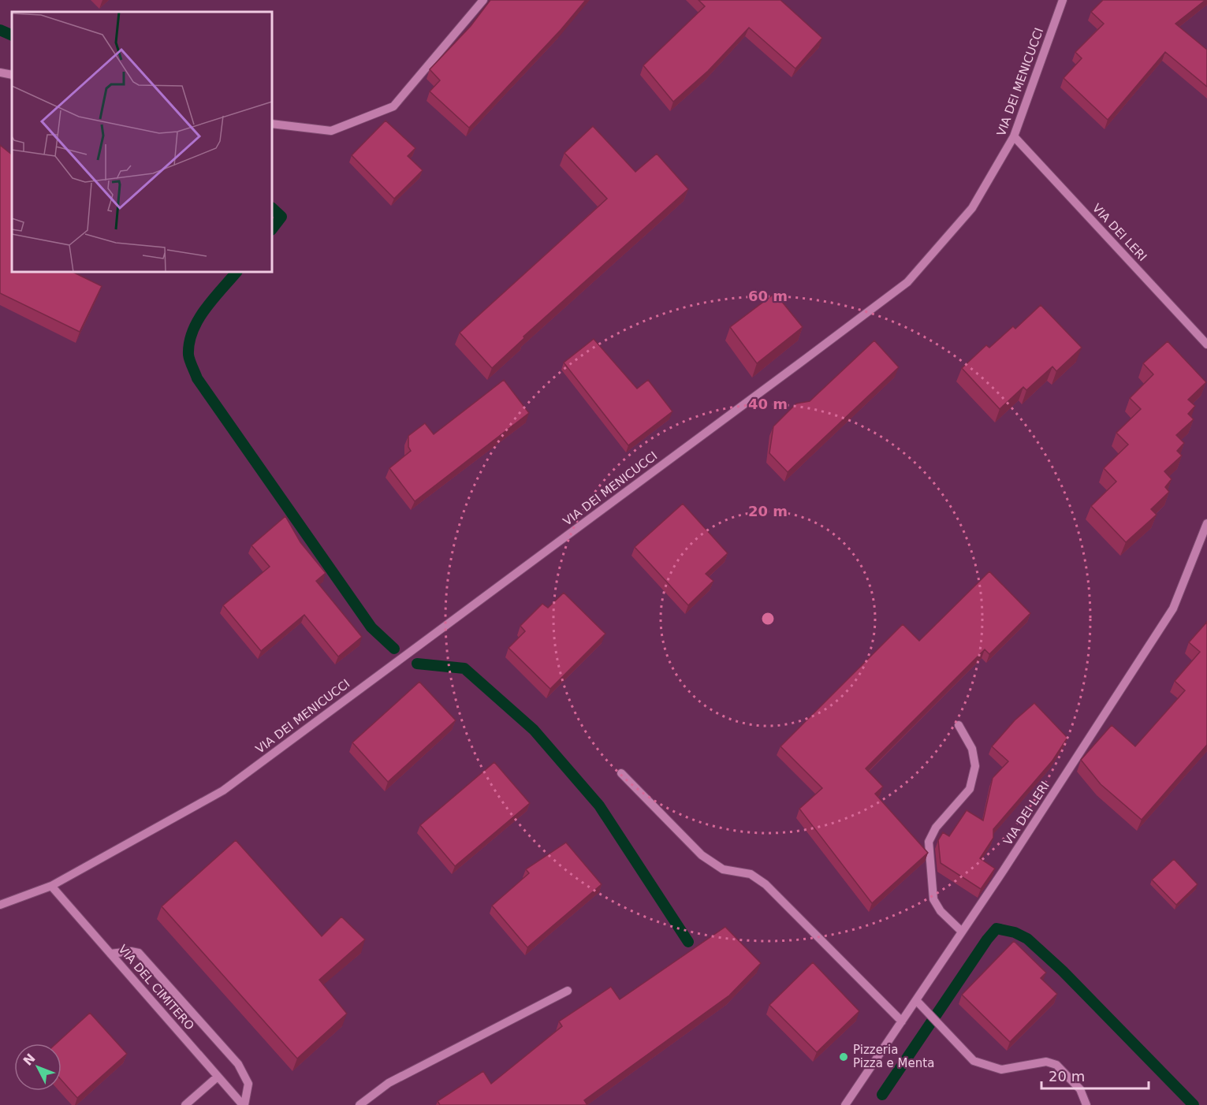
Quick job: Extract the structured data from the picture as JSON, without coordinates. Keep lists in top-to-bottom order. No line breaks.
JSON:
{"streets":{"street":["VIA DEI MENICUCCI","VIA DEI LERI","VIA DEL CIMITERO"]},"crossings":[["VIA DEI MENICUCCI","VIA DEI LERI"],["VIA DEI MENICUCCI","VIA DEL CIMITERO"]],"places":["Pizzeria Pizza e Menta"],"scale_bar":"20 m","north":"top left","rings":["60 m","40 m","20 m"]}
